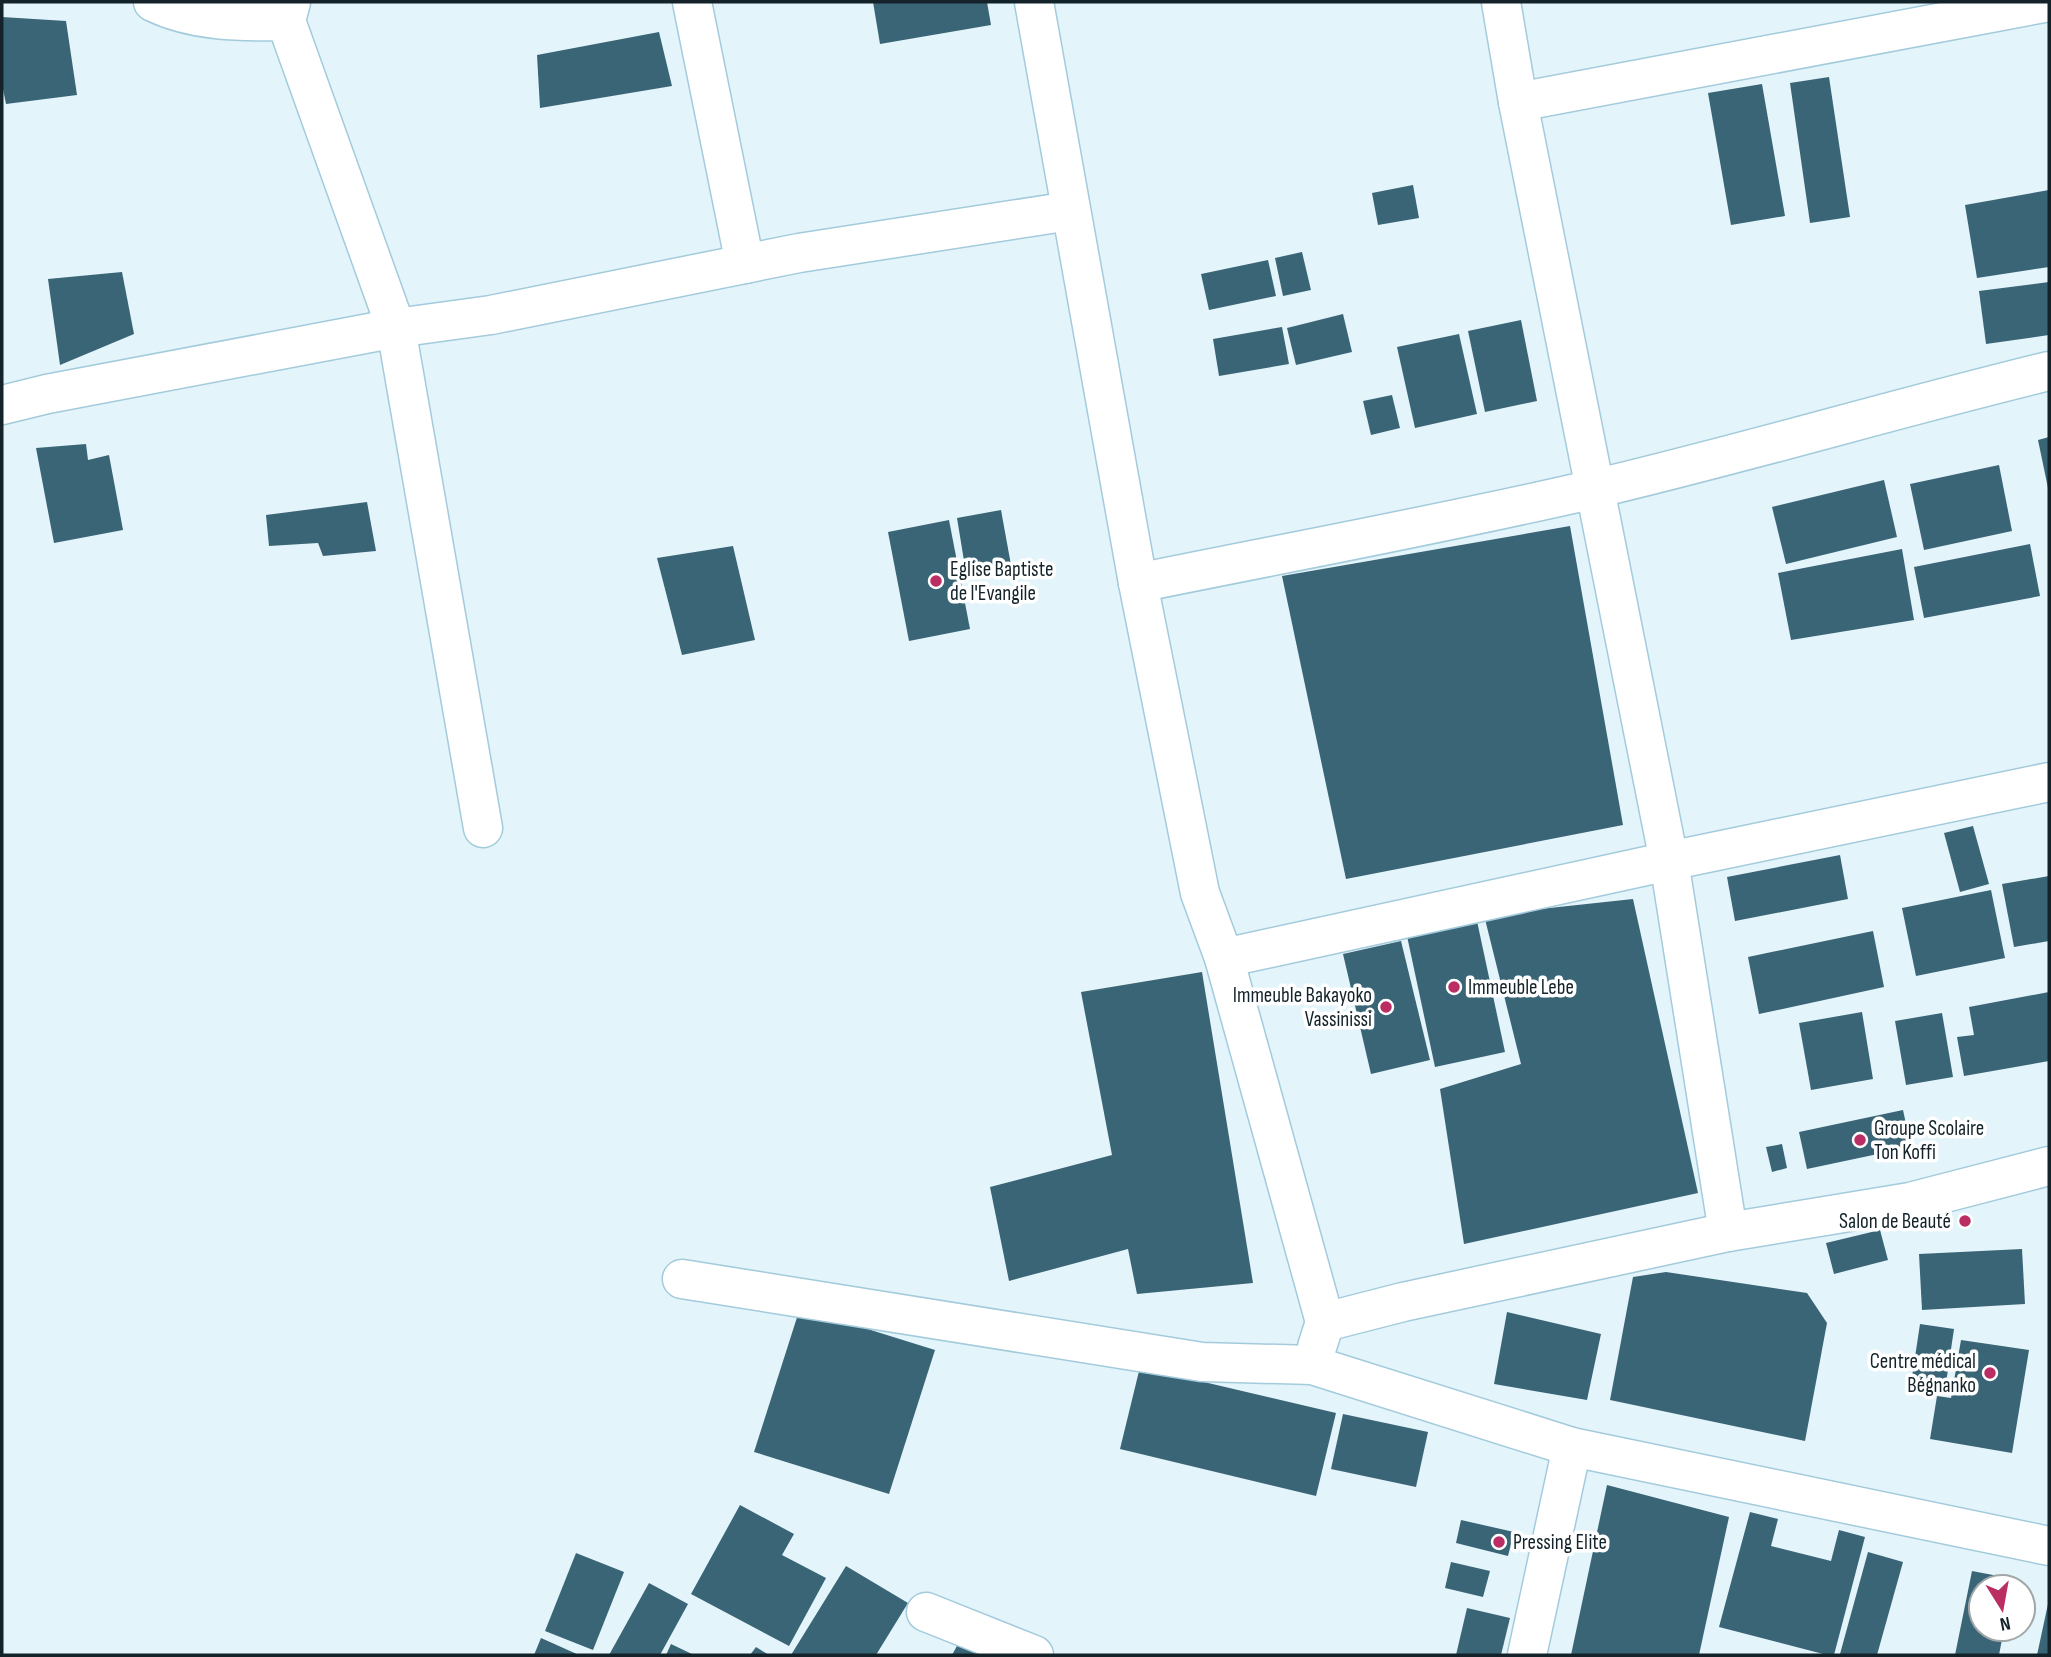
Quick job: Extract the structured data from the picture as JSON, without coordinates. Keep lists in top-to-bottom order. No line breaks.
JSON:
{"places":["Eglise Baptiste de l'Evangile","Immeuble Lebe","Immeuble Bakayoko Vassinissi","Groupe Scolaire Ton Koffi","Salon de Beauté","Centre médical Bégnanko","Pressing Elite"],"north":"bottom"}
